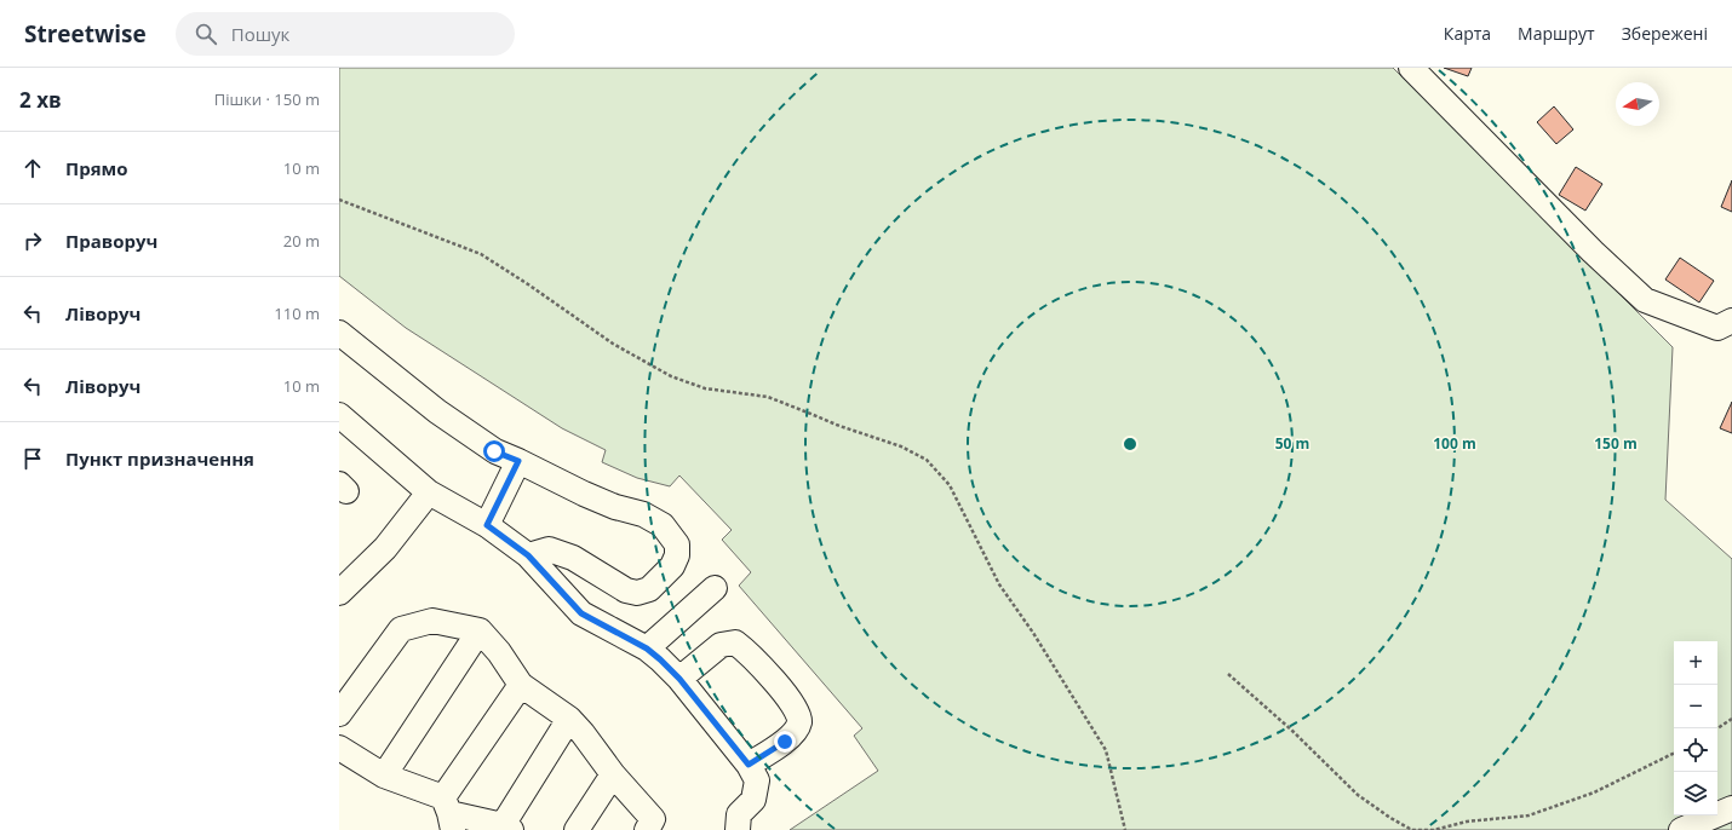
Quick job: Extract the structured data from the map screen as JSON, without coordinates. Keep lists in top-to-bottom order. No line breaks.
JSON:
{"north":"left","page":{"header":"Streetwise","search":"Пошук","nav":["Карта","Маршрут","Збережені"],"heading":["2 хв","Пішки · 150 m"],"list":[["Прямо","10 m"],["Праворуч","20 m"],["Ліворуч","110 m"],["Ліворуч","10 m"],"Пункт призначення"],"map_buttons":["+","−"]},"rings":["50 m","100 m","150 m"]}
